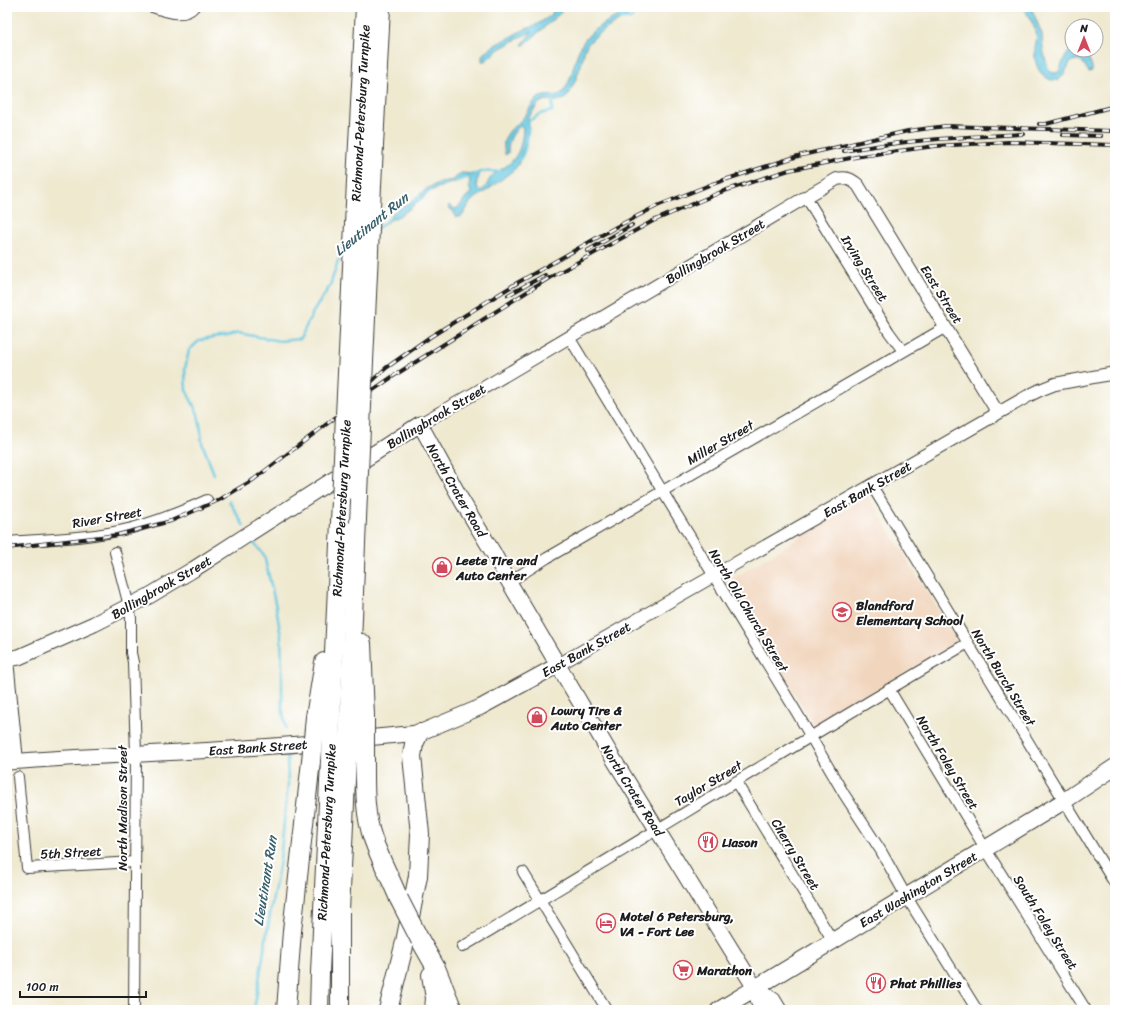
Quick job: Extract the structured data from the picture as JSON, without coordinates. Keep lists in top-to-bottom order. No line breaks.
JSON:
{"streets":{"highway":["Richmond-Petersburg Turnpike","East Washington Street"],"main road":["Bollingbrook Street","East Bank Street","North Crater Road"],"street":["Irving Street","East Street","Miller Street","River Street","North Old Church Street","North Burch Street","North Foley Street","Taylor Street","North Madison Street","5th Street","Cherry Street","South Foley Street"]},"crossings":[["Bollingbrook Street","Irving Street"],["Bollingbrook Street","East Street"],["Bollingbrook Street","North Crater Road"],["Bollingbrook Street","North Old Church Street"],["Bollingbrook Street","North Madison Street"],["Irving Street","Miller Street"],["East Street","Miller Street"],["East Street","East Bank Street"],["Miller Street","North Crater Road"],["Miller Street","North Old Church Street"],["East Bank Street","North Crater Road"],["East Bank Street","North Old Church Street"],["East Bank Street","North Burch Street"],["East Bank Street","North Madison Street"],["North Crater Road","Taylor Street"],["North Crater Road","East Washington Street"],["North Old Church Street","Taylor Street"],["North Old Church Street","East Washington Street"],["North Burch Street","Taylor Street"],["North Burch Street","East Washington Street"],["North Foley Street","Taylor Street"],["North Foley Street","East Washington Street"],["North Foley Street","South Foley Street"],["Taylor Street","Cherry Street"],["North Madison Street","5th Street"],["Cherry Street","East Washington Street"],["East Washington Street","South Foley Street"]],"water":["Lieutinant Run"],"places":{"shop":["Leete Tire and Auto Center","Lowry Tire & Auto Center"],"school or university":["Blandford Elementary School"],"restaurant":["Liason","Phat Phillies"],"hotel":["Motel 6 Petersburg, VA - Fort Lee"],"supermarket":["Marathon"]},"scale_bar":"100 m","north":"top"}
